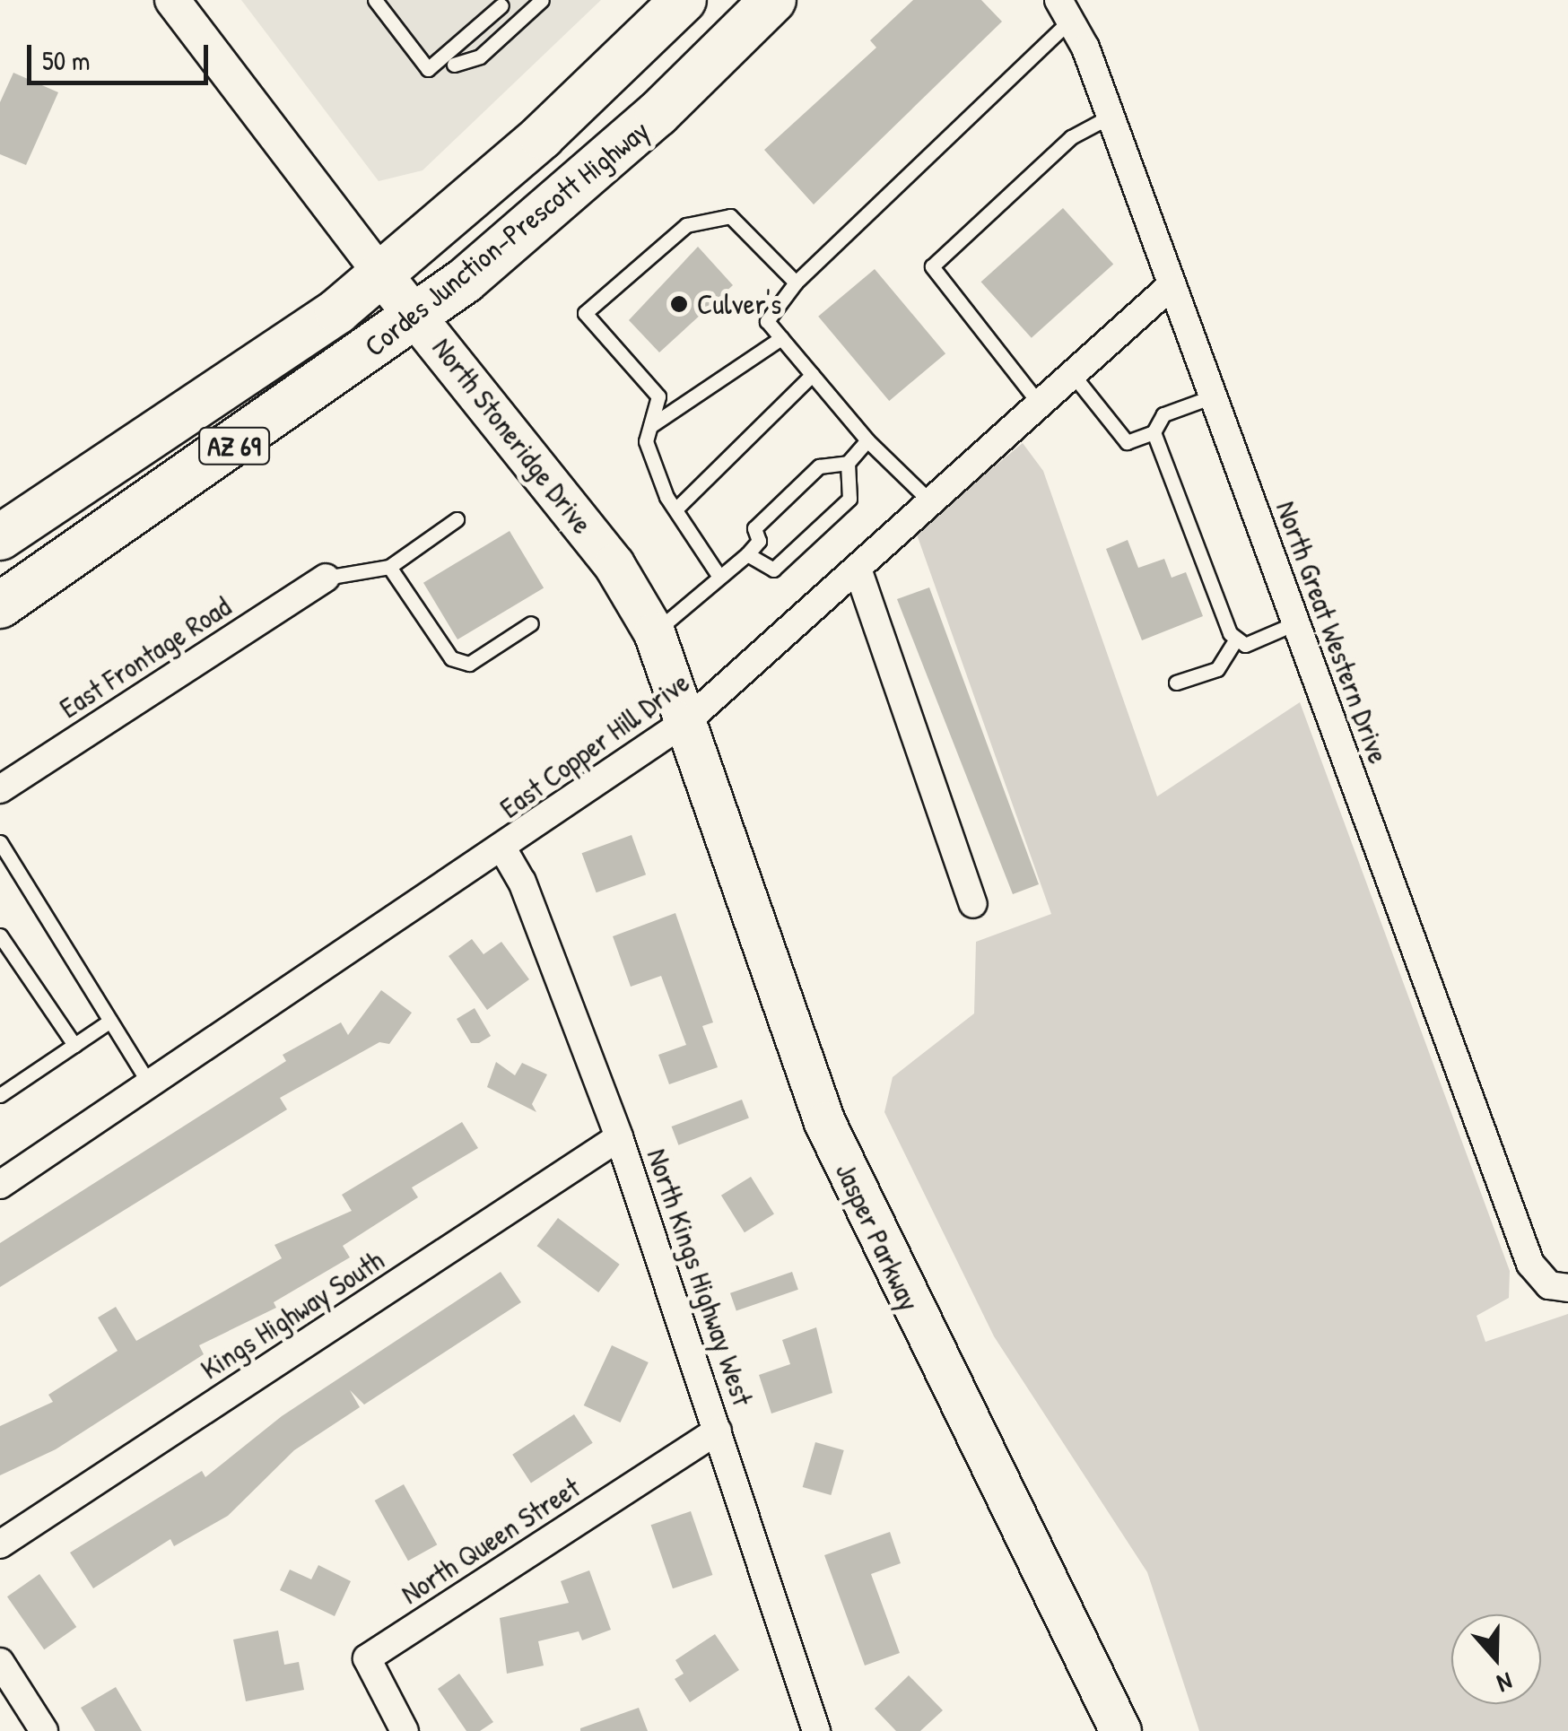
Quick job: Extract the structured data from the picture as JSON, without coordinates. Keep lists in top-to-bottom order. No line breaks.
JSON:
{"streets":{"main road":["Cordes Junction–Prescott Highway","North Stoneridge Drive","AZ 69","Jasper Parkway"],"street":["North Great Western Drive","East Frontage Road","East Copper Hill Drive","North Kings Highway West","Kings Highway South","North Queen Street"]},"crossings":[["Cordes Junction–Prescott Highway","North Stoneridge Drive"],["North Stoneridge Drive","East Copper Hill Drive"],["North Stoneridge Drive","Jasper Parkway"],["North Great Western Drive","East Copper Hill Drive"],["East Copper Hill Drive","Jasper Parkway"],["East Copper Hill Drive","North Kings Highway West"],["North Kings Highway West","Kings Highway South"],["North Kings Highway West","North Queen Street"]],"places":["Culver's"],"scale_bar":"50 m","north":"bottom"}
